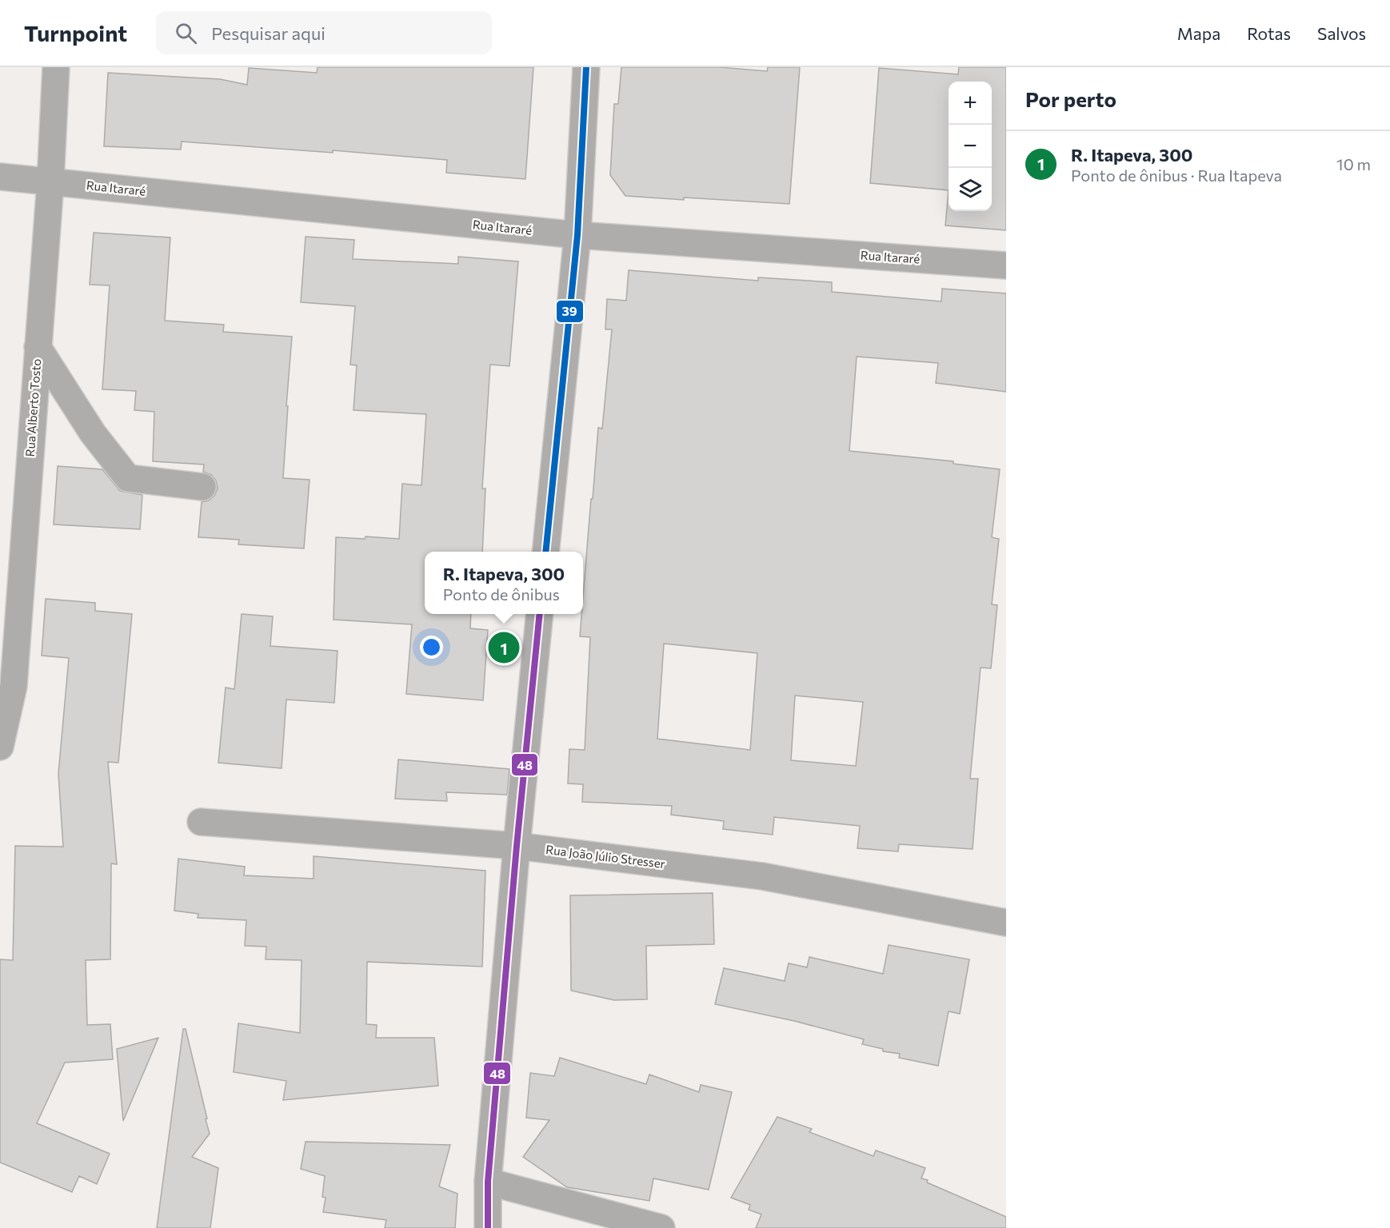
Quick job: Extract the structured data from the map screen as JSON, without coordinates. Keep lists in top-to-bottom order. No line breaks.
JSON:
{"streets":{"street":["Rua Itararé","Rua Alberto Tosto","Rua João Júlio Stresser"]},"crossings":[["Rua Itararé","Rua Alberto Tosto"]],"lines":["transit line 39","transit line 48"],"page":{"header":"Turnpoint","search":"Pesquisar aqui","nav":["Mapa","Rotas","Salvos"],"heading":"Por perto","map_buttons":["+","−"],"list":[{"mark":"1","name":"R. Itapeva, 300","note":"Ponto de ônibus · Rua Itapeva","value":"10 m"}],"popup":["R. Itapeva, 300","Ponto de ônibus"],"pins":"1"}}
